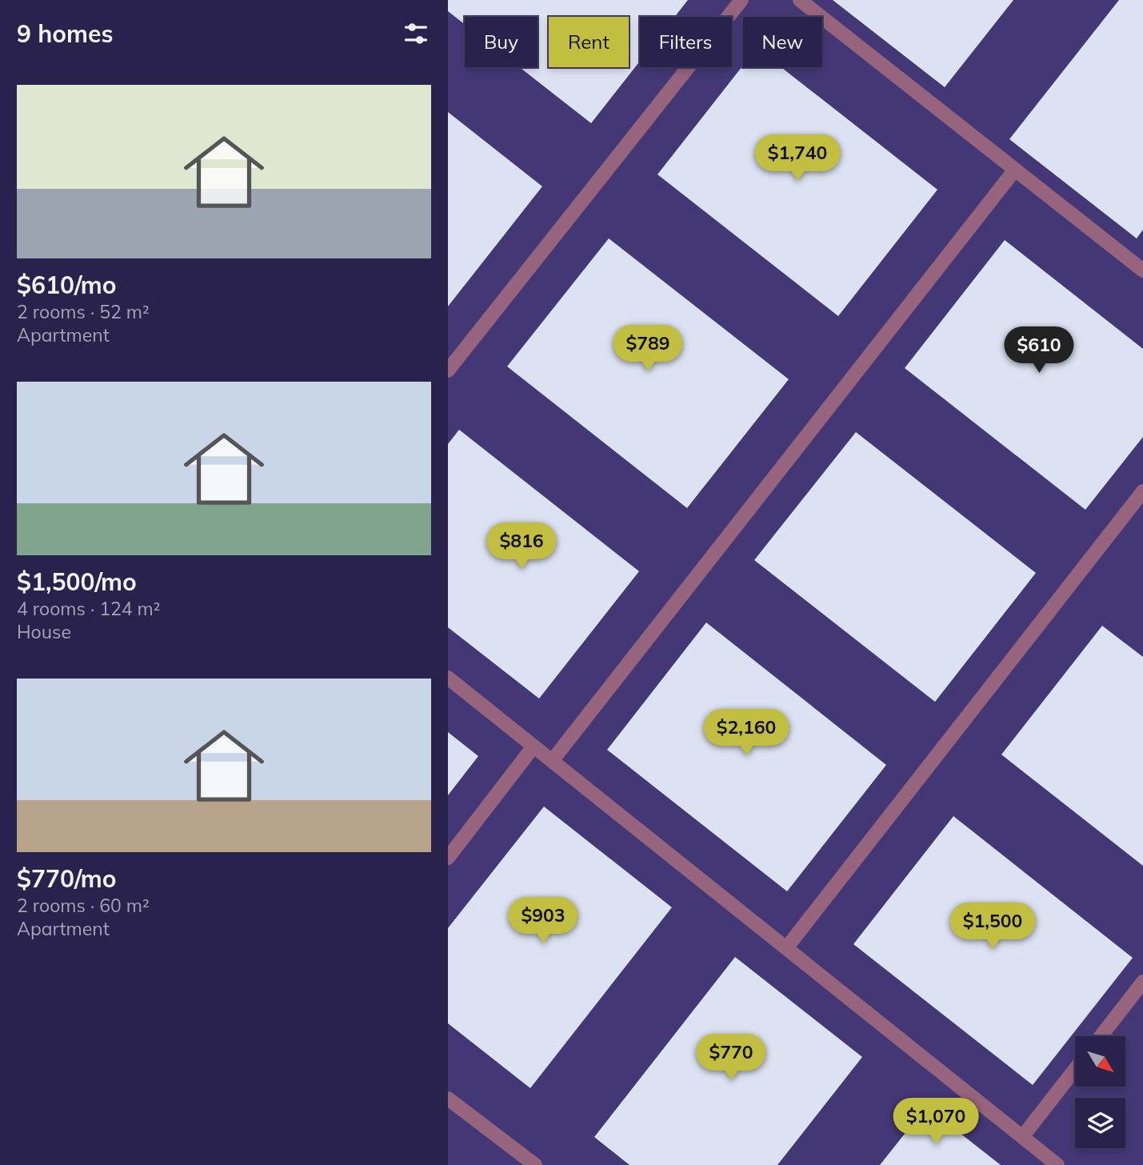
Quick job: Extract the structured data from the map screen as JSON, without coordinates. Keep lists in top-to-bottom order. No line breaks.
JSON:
{"north":"bottom right","page":{"heading":"9 homes","chip":["Buy","Rent","Filters","New"],"list":[{"name":"$610/mo","note":"2 rooms · 52 m² · Apartment"},{"name":"$1,500/mo","note":"4 rooms · 124 m² · House"},{"name":"$770/mo","note":"2 rooms · 60 m² · Apartment"}],"price":["$1,740","$789","$610","$816","$2,160","$903","$1,500","$770","$1,070"]}}
